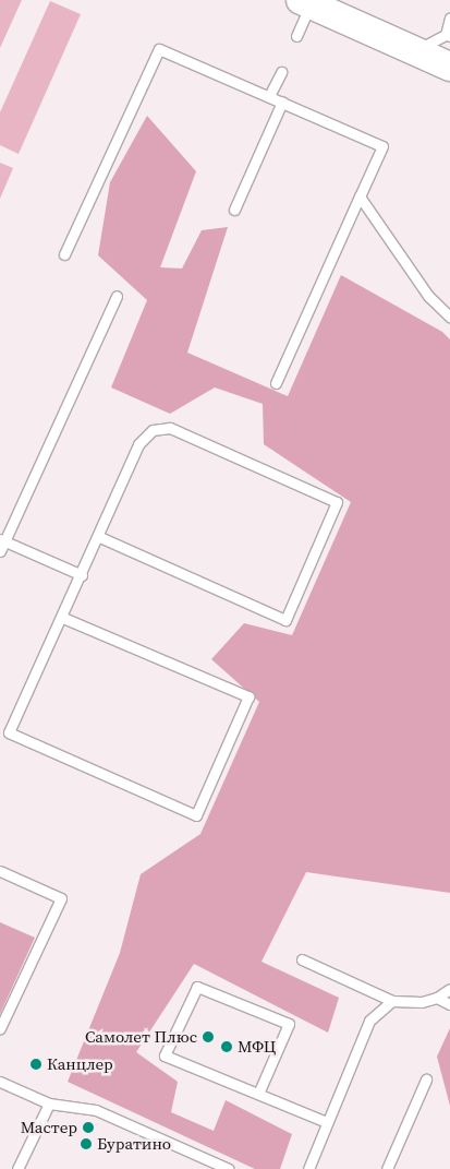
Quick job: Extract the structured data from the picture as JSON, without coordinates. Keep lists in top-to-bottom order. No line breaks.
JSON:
{"places":["Самолет Плюс","МФЦ","Канцлер","Мастер","Буратино"]}
